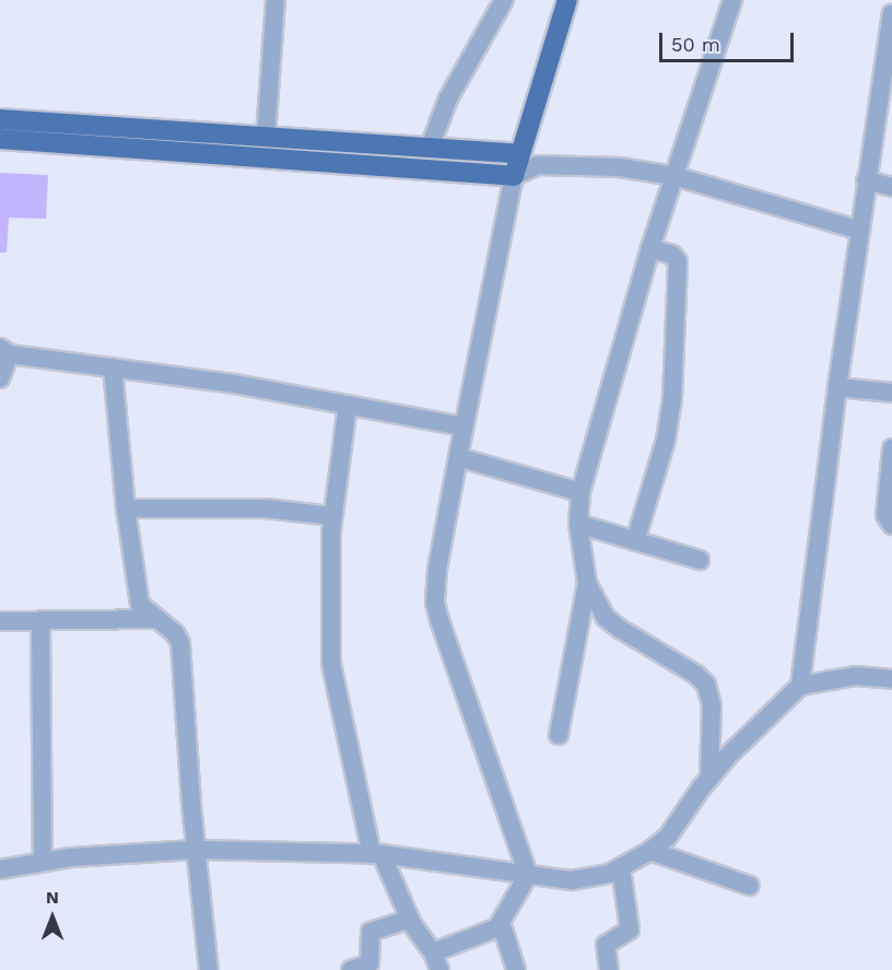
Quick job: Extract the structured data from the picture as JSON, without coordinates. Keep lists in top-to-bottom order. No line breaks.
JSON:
{"scale_bar":"50 m","north":"top"}
